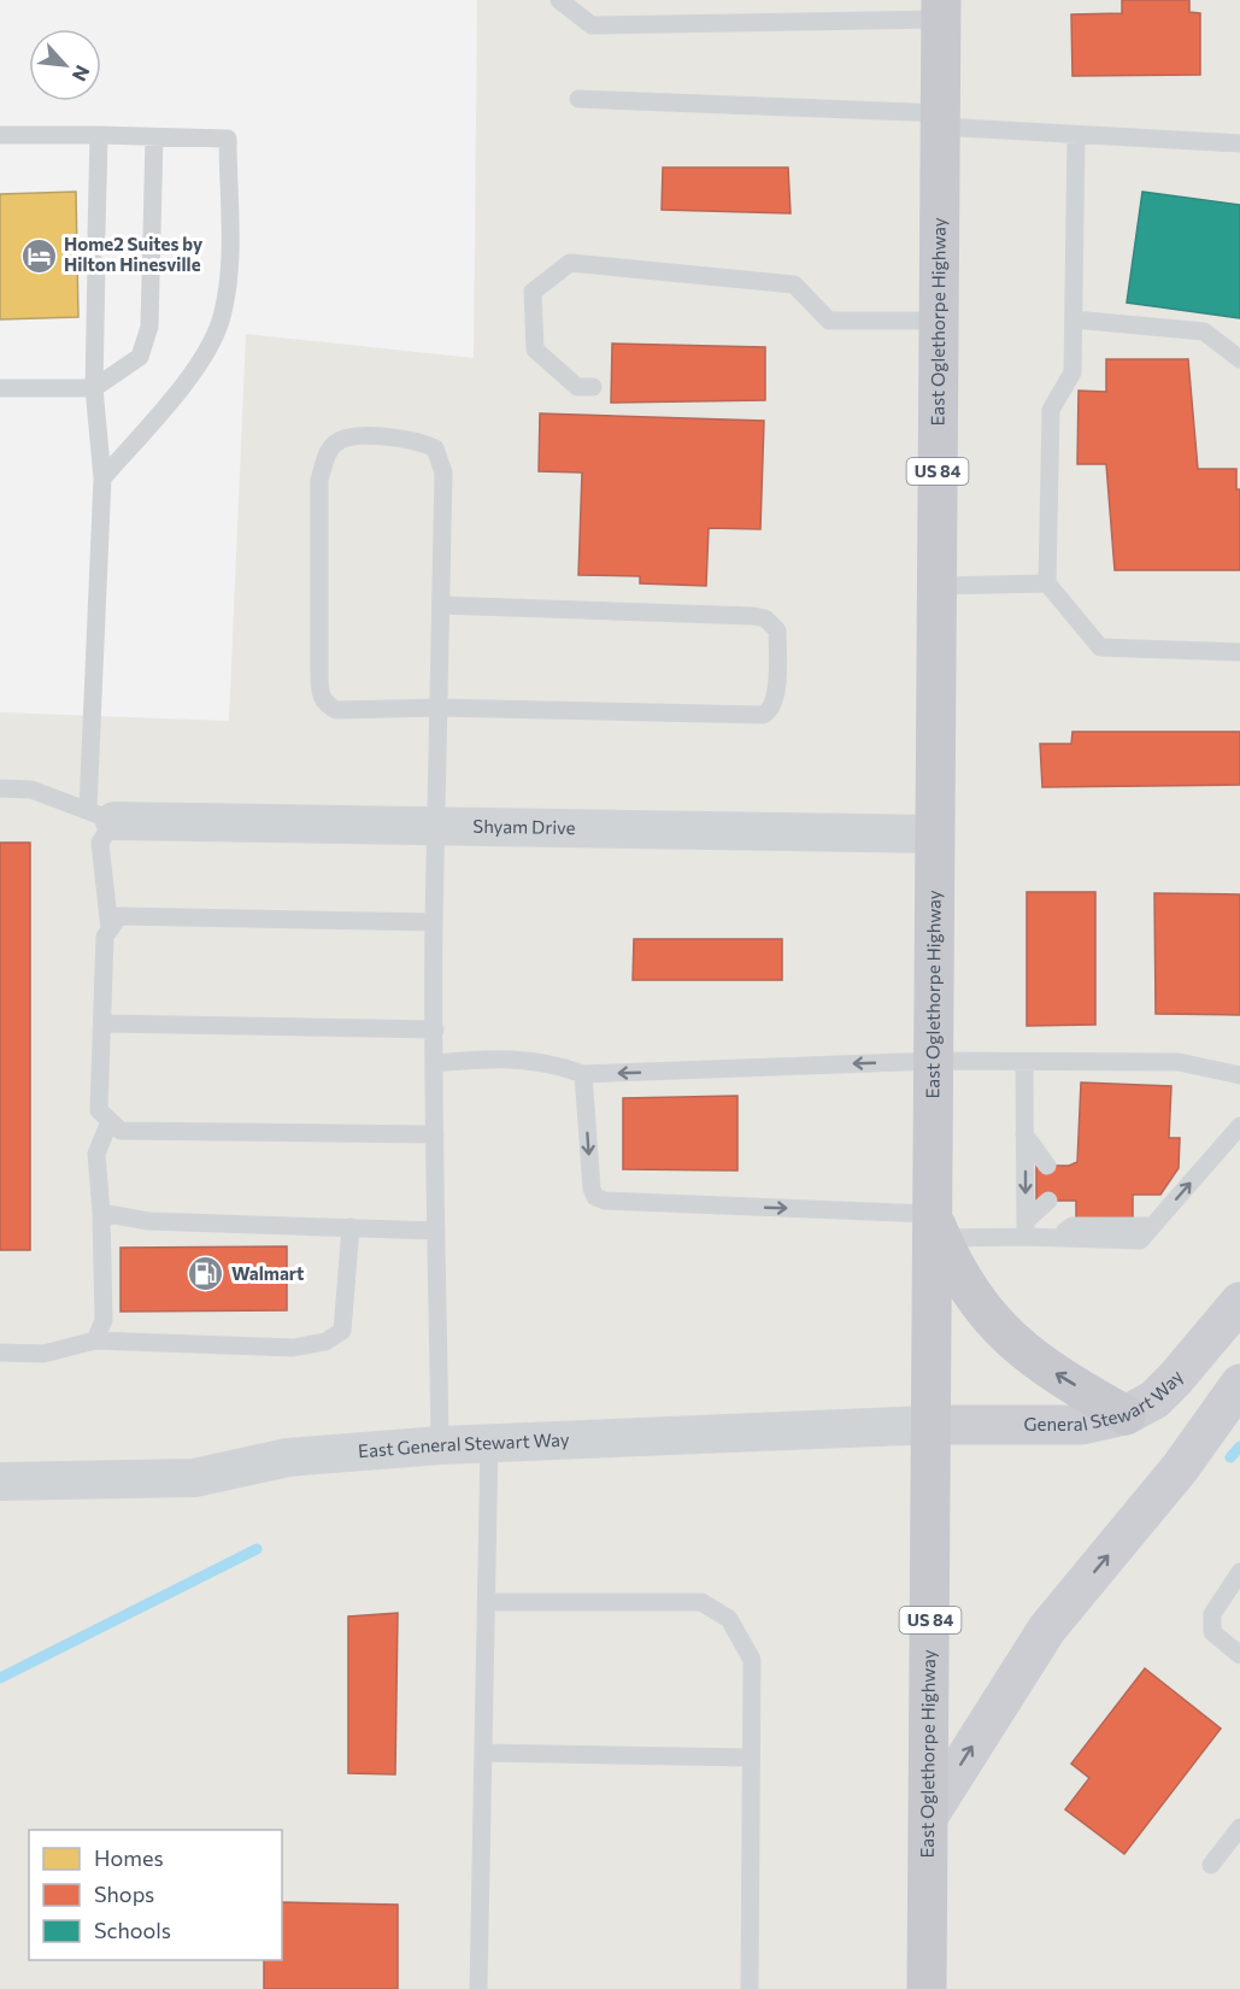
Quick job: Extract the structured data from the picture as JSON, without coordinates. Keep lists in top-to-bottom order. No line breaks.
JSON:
{"streets":{"highway":["East Oglethorpe Highway","US 84"],"main road":["General Stewart Way"],"street":["Shyam Drive","East General Stewart Way"]},"crossings":[["East Oglethorpe Highway","Shyam Drive"],["East Oglethorpe Highway","General Stewart Way"],["East Oglethorpe Highway","East General Stewart Way"],["General Stewart Way","East General Stewart Way"]],"places":{"hotel":["Home2 Suites by Hilton Hinesville"],"fuel station":["Walmart"]},"legend":["Homes","Shops","Schools"],"north":"bottom right"}
